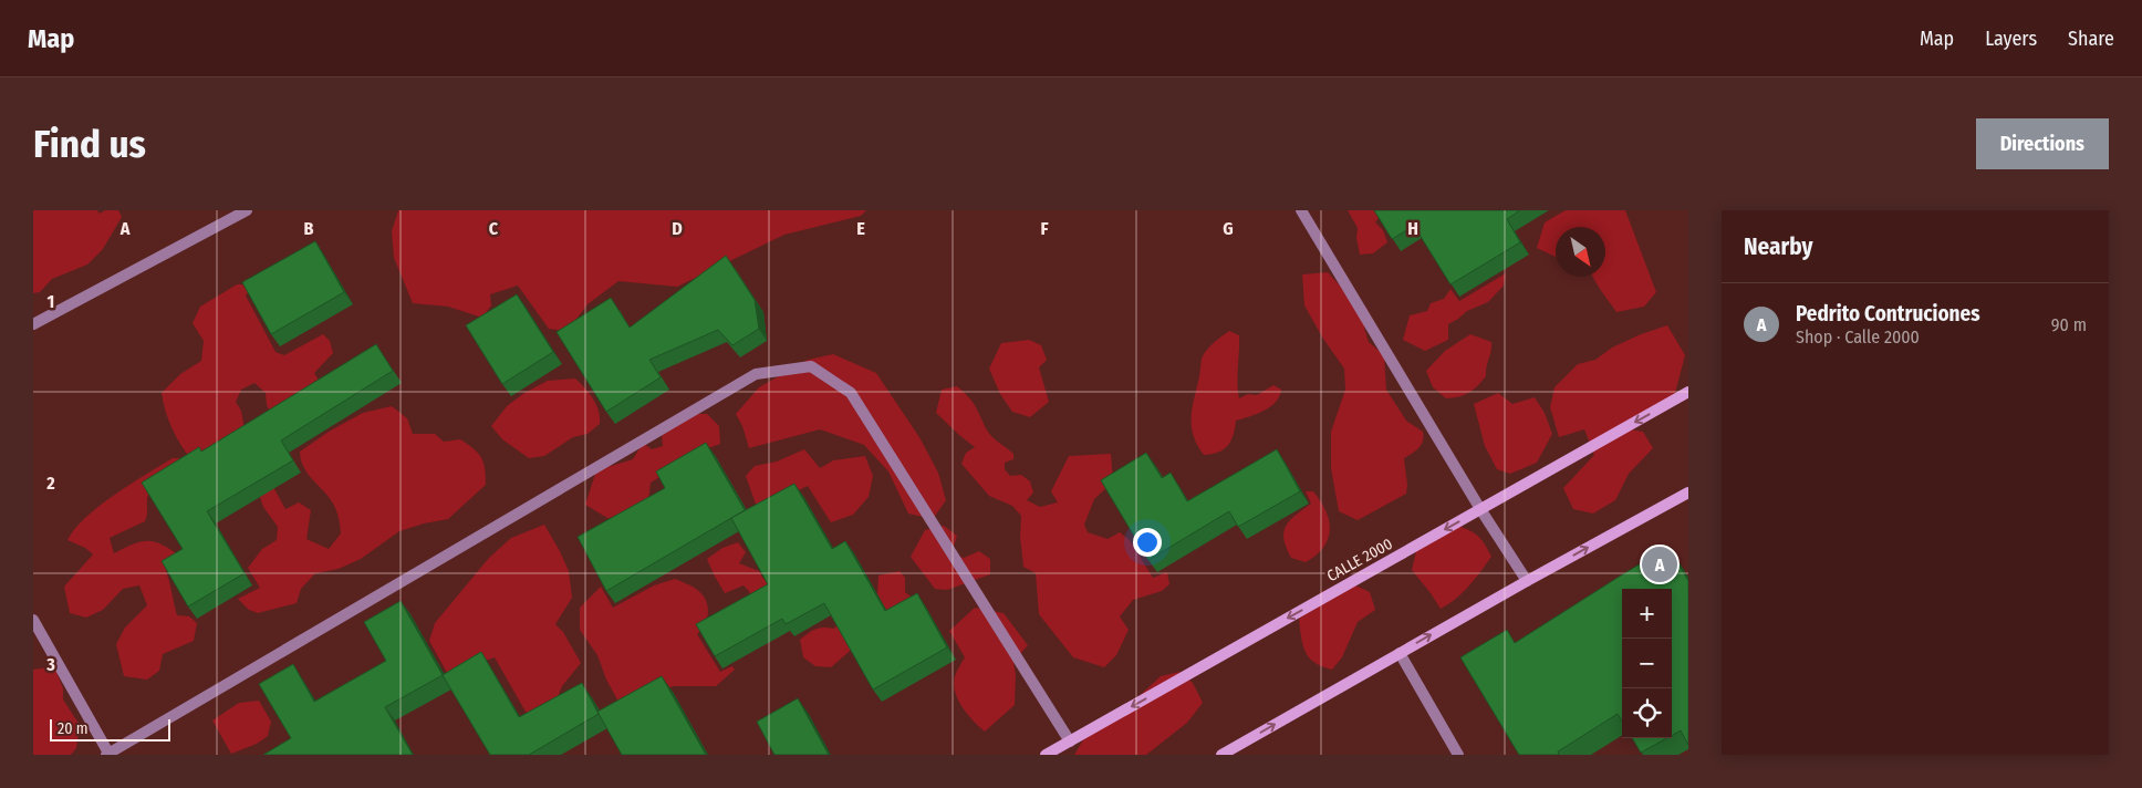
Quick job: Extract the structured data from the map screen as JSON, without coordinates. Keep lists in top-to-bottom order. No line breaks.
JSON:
{"streets":{"street":["CALLE 2000"]},"scale_bar":"20 m","north":"bottom right","page":{"header":"Map","nav":["Map","Layers","Share"],"buttons":"Directions","title":"Find us","heading":"Nearby","list":[{"mark":"A","name":"Pedrito Contruciones","note":"Shop · Calle 2000","value":"90 m"}],"pins":"A","map_buttons":["+","−"],"scale":"20 m"},"grid":{"columns":["A","B","C","D","E","F","G","H"],"rows":["1","2","3"]}}
